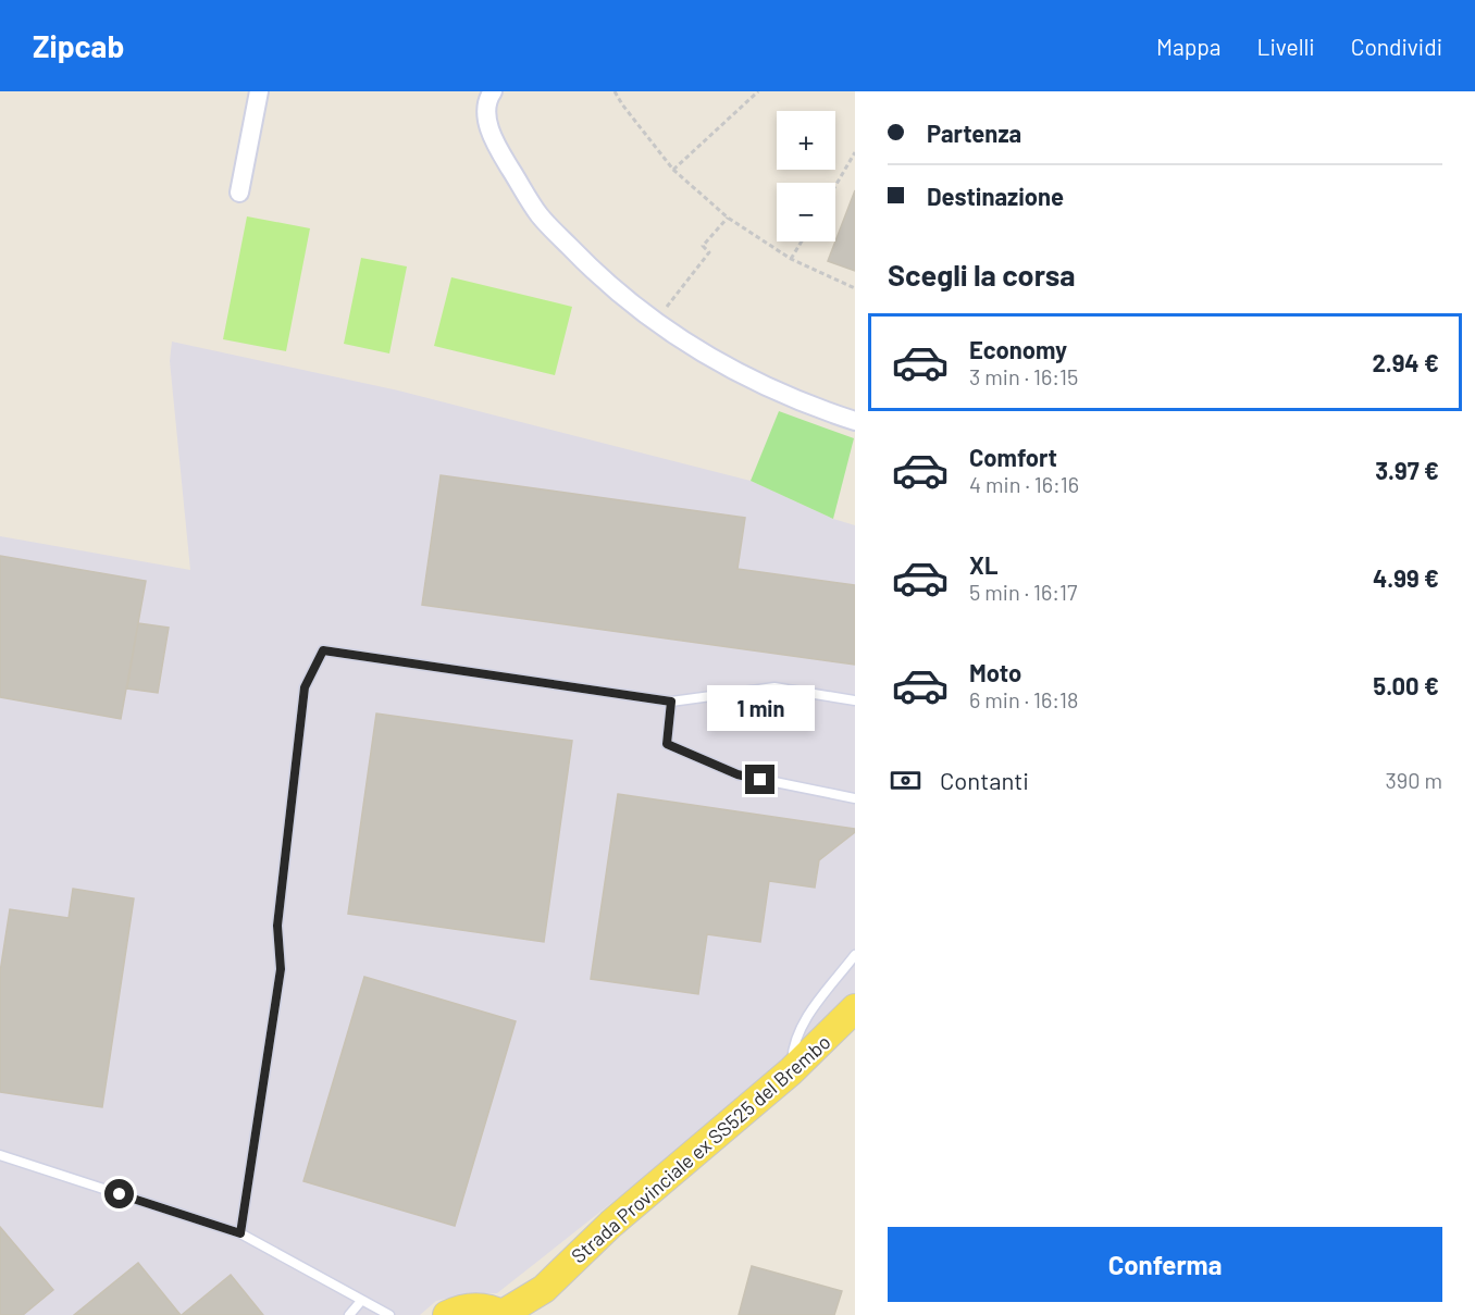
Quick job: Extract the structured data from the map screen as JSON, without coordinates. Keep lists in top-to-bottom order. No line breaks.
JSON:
{"streets":{"main road":["Strada Provinciale ex SS525 del Brembo"]},"page":{"header":"Zipcab","nav":["Mappa","Livelli","Condividi"],"banner":["Partenza","Destinazione"],"map_buttons":["+","−"],"heading":"Scegli la corsa","list":[{"name":"Economy","note":"3 min · 16:15","value":"2.94 €"},{"name":"Comfort","note":"4 min · 16:16","value":"3.97 €"},{"name":"XL","note":"5 min · 16:17","value":"4.99 €"},{"name":"Moto","note":"6 min · 16:18","value":"5.00 €"}],"bubble":"1 min","pay":["Contanti","390 m"],"buttons":"Conferma"}}
